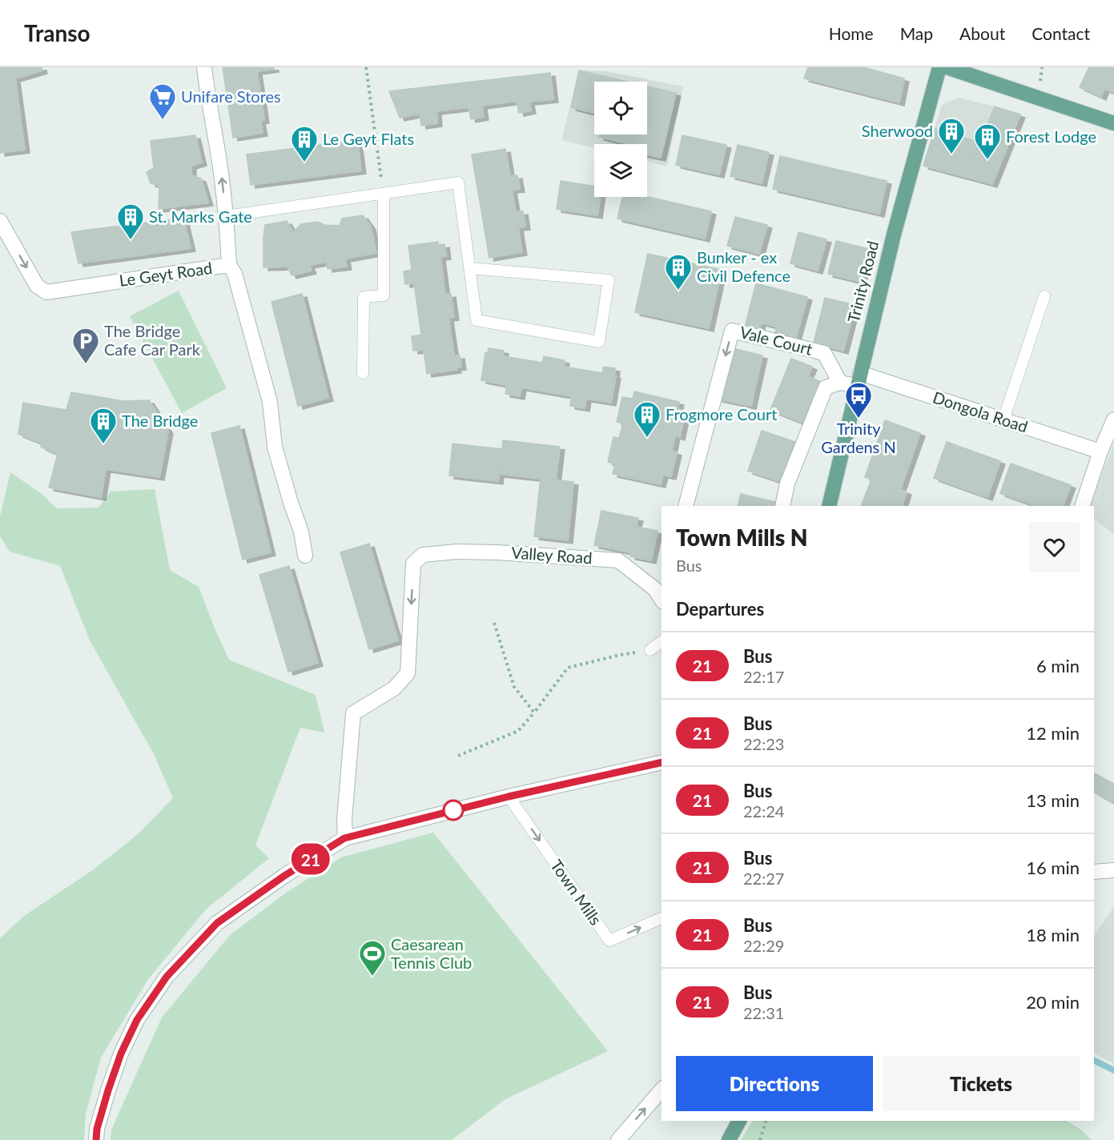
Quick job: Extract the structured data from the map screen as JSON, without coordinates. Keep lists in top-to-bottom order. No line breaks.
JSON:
{"streets":{"main road":["Trinity Road"],"street":["Le Geyt Road","Vale Court","Dongola Road","Valley Road"],"lane":["Town Mills"]},"crossings":[["Trinity Road","Dongola Road"],["Vale Court","Dongola Road"]],"one_way":["Town Mills"],"places":{"supermarket":["Unifare Stores"],"building":["Sherwood","Forest Lodge","Le Geyt Flats","St. Marks Gate","Bunker - ex Civil Defence","Frogmore Court","The Bridge"],"parking":["The Bridge Cafe Car Park"],"bus stop":["Trinity Gardens N"],"sports":["Caesarean Tennis Club"]},"lines":["bus line 21"],"page":{"header":"Transo","nav":["Home","Map","About","Contact"],"on_map":"21","heading":[["Town Mills N","Bus"],"Departures"],"list":[{"mark":"21","name":"Bus","note":"22:17","value":"6 min"},{"mark":"21","name":"Bus","note":"22:23","value":"12 min"},{"mark":"21","name":"Bus","note":"22:24","value":"13 min"},{"mark":"21","name":"Bus","note":"22:27","value":"16 min"},{"mark":"21","name":"Bus","note":"22:29","value":"18 min"},{"mark":"21","name":"Bus","note":"22:31","value":"20 min"}],"buttons":["Directions","Tickets"]}}
